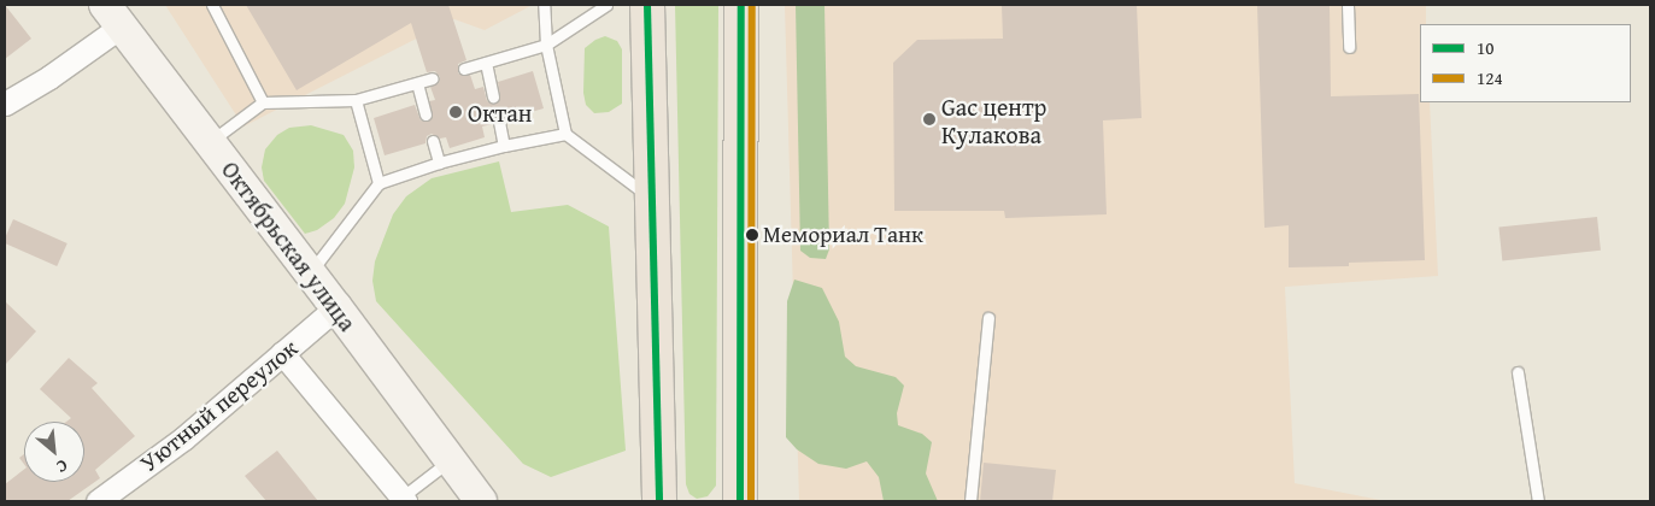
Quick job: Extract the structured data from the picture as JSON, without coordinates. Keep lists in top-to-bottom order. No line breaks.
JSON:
{"streets":{"main road":["Октябрьская улица"],"street":["Уютный переулок"]},"crossings":[["Октябрьская улица","Уютный переулок"]],"places":["Октан","Gac центр Кулакова","Мемориал Танк"],"lines":["transit line 10","transit line 124"],"legend":["10","124"],"north":"bottom right"}
